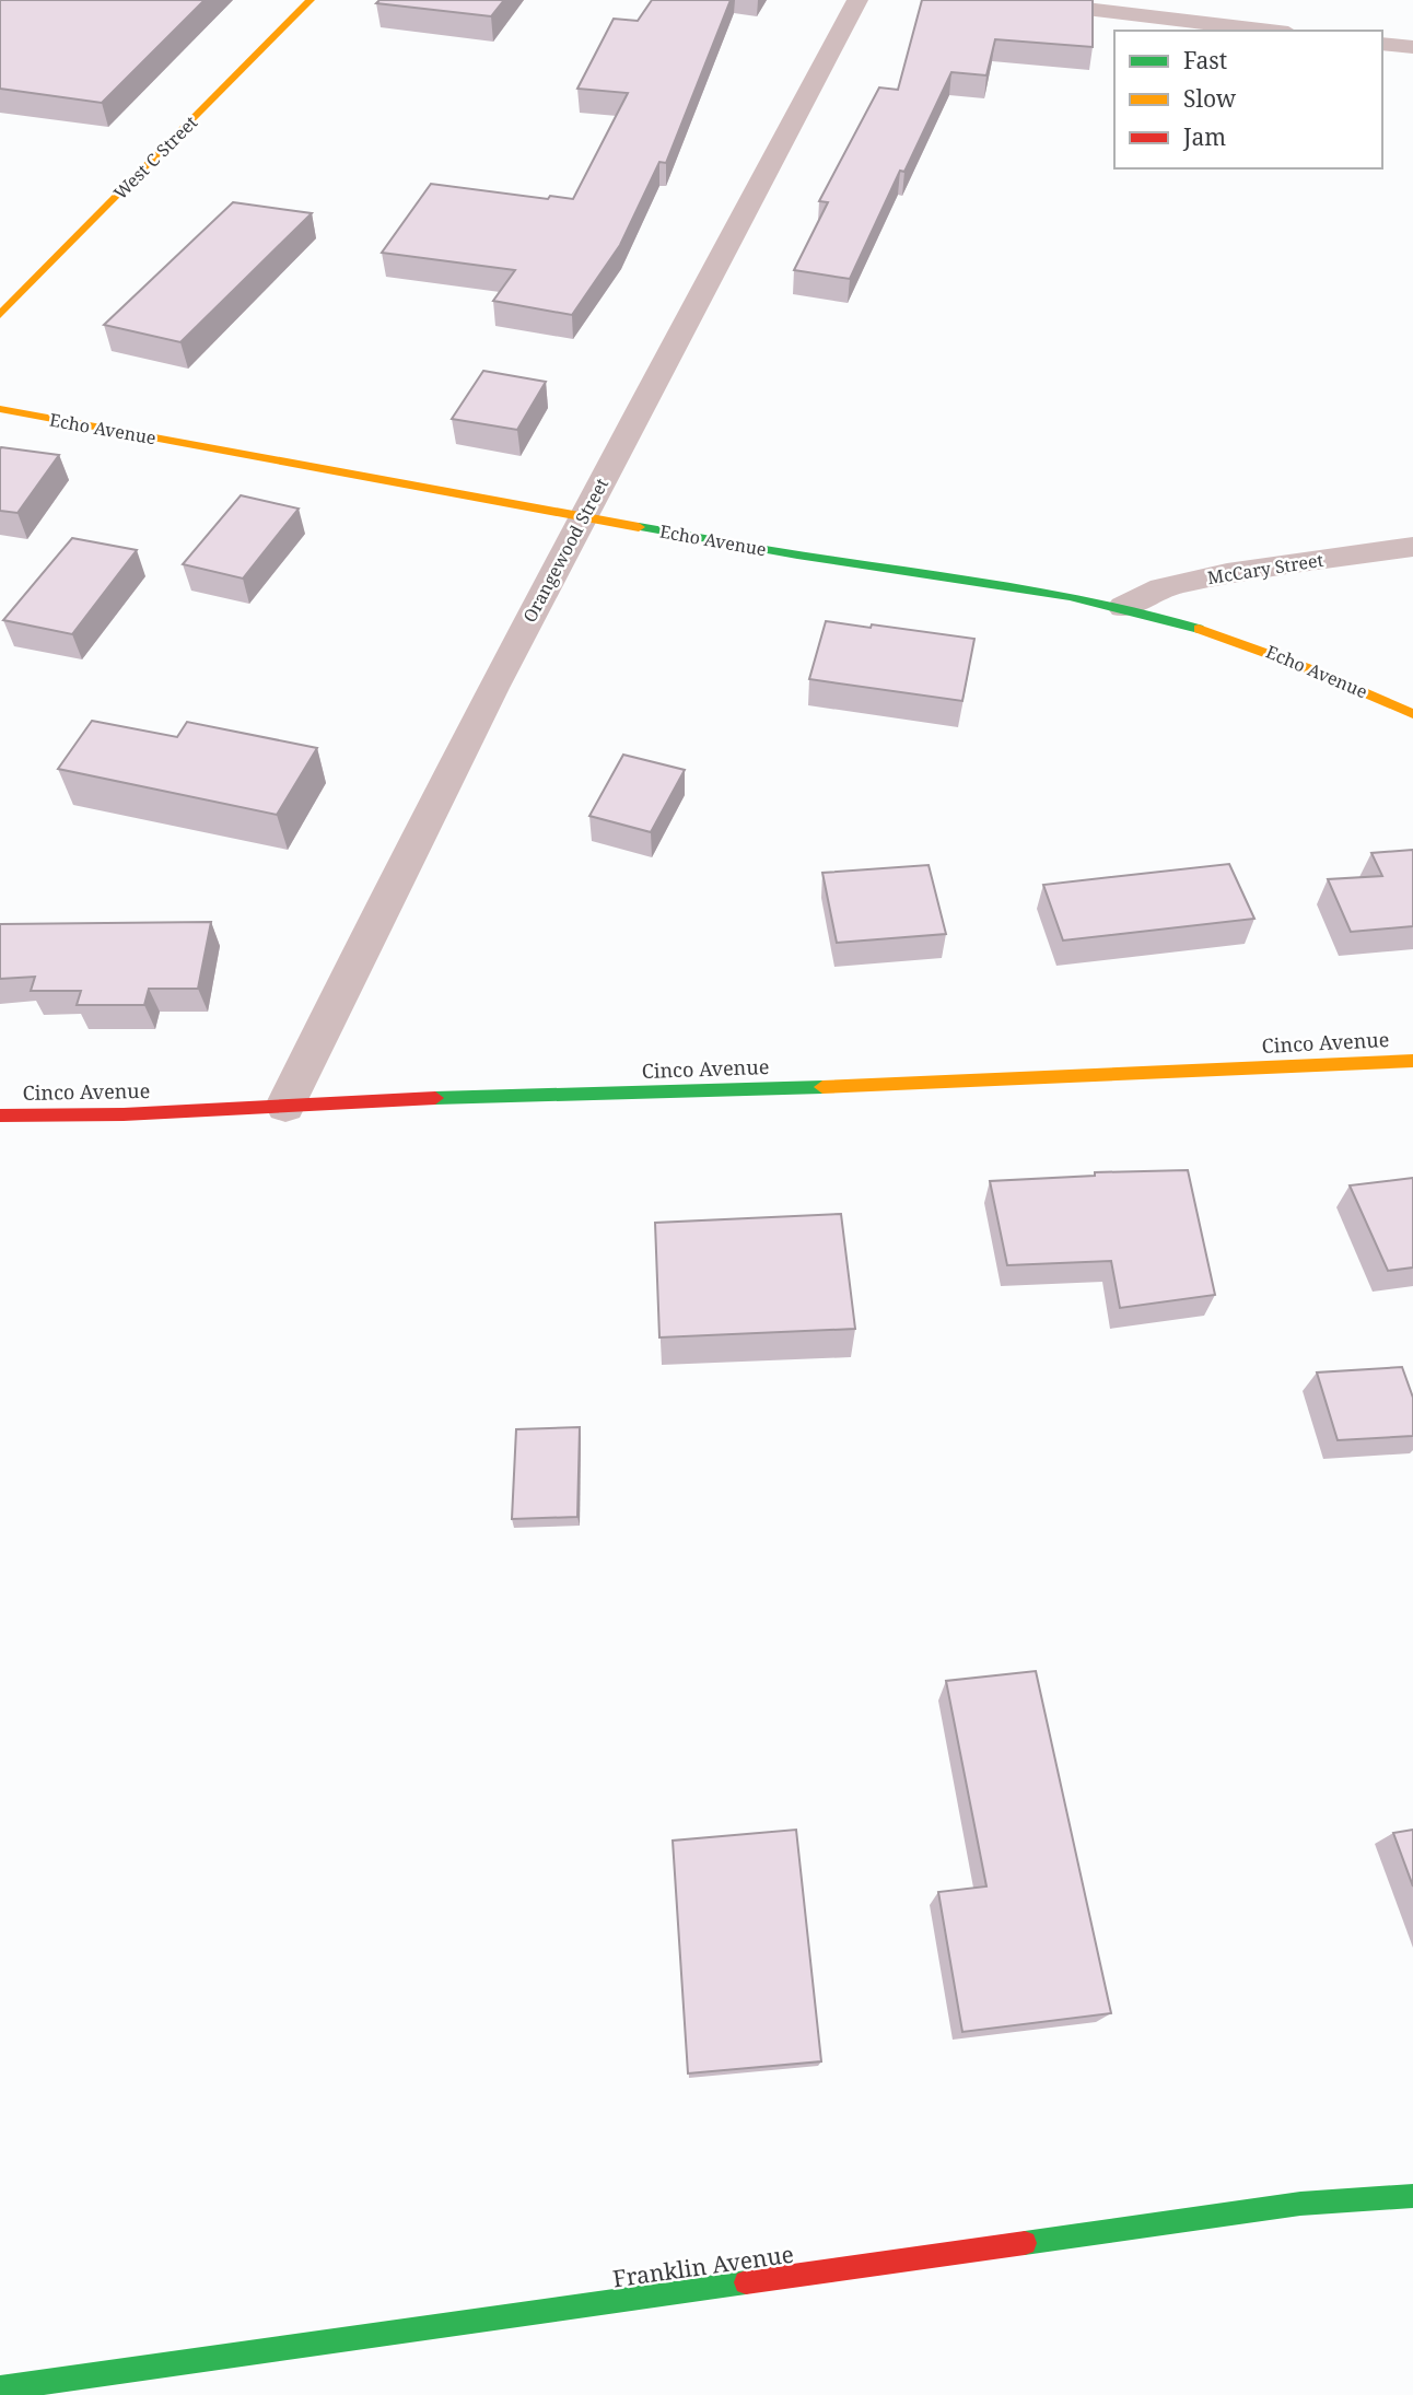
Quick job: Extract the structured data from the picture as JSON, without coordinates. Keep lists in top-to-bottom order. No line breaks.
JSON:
{"streets":{"street":["West C Street","Echo Avenue","Orangewood Street","McCary Street","Cinco Avenue","Franklin Avenue"]},"crossings":[["Echo Avenue","Orangewood Street"],["Echo Avenue","McCary Street"],["Orangewood Street","Cinco Avenue"]],"legend":["Fast","Slow","Jam"]}
